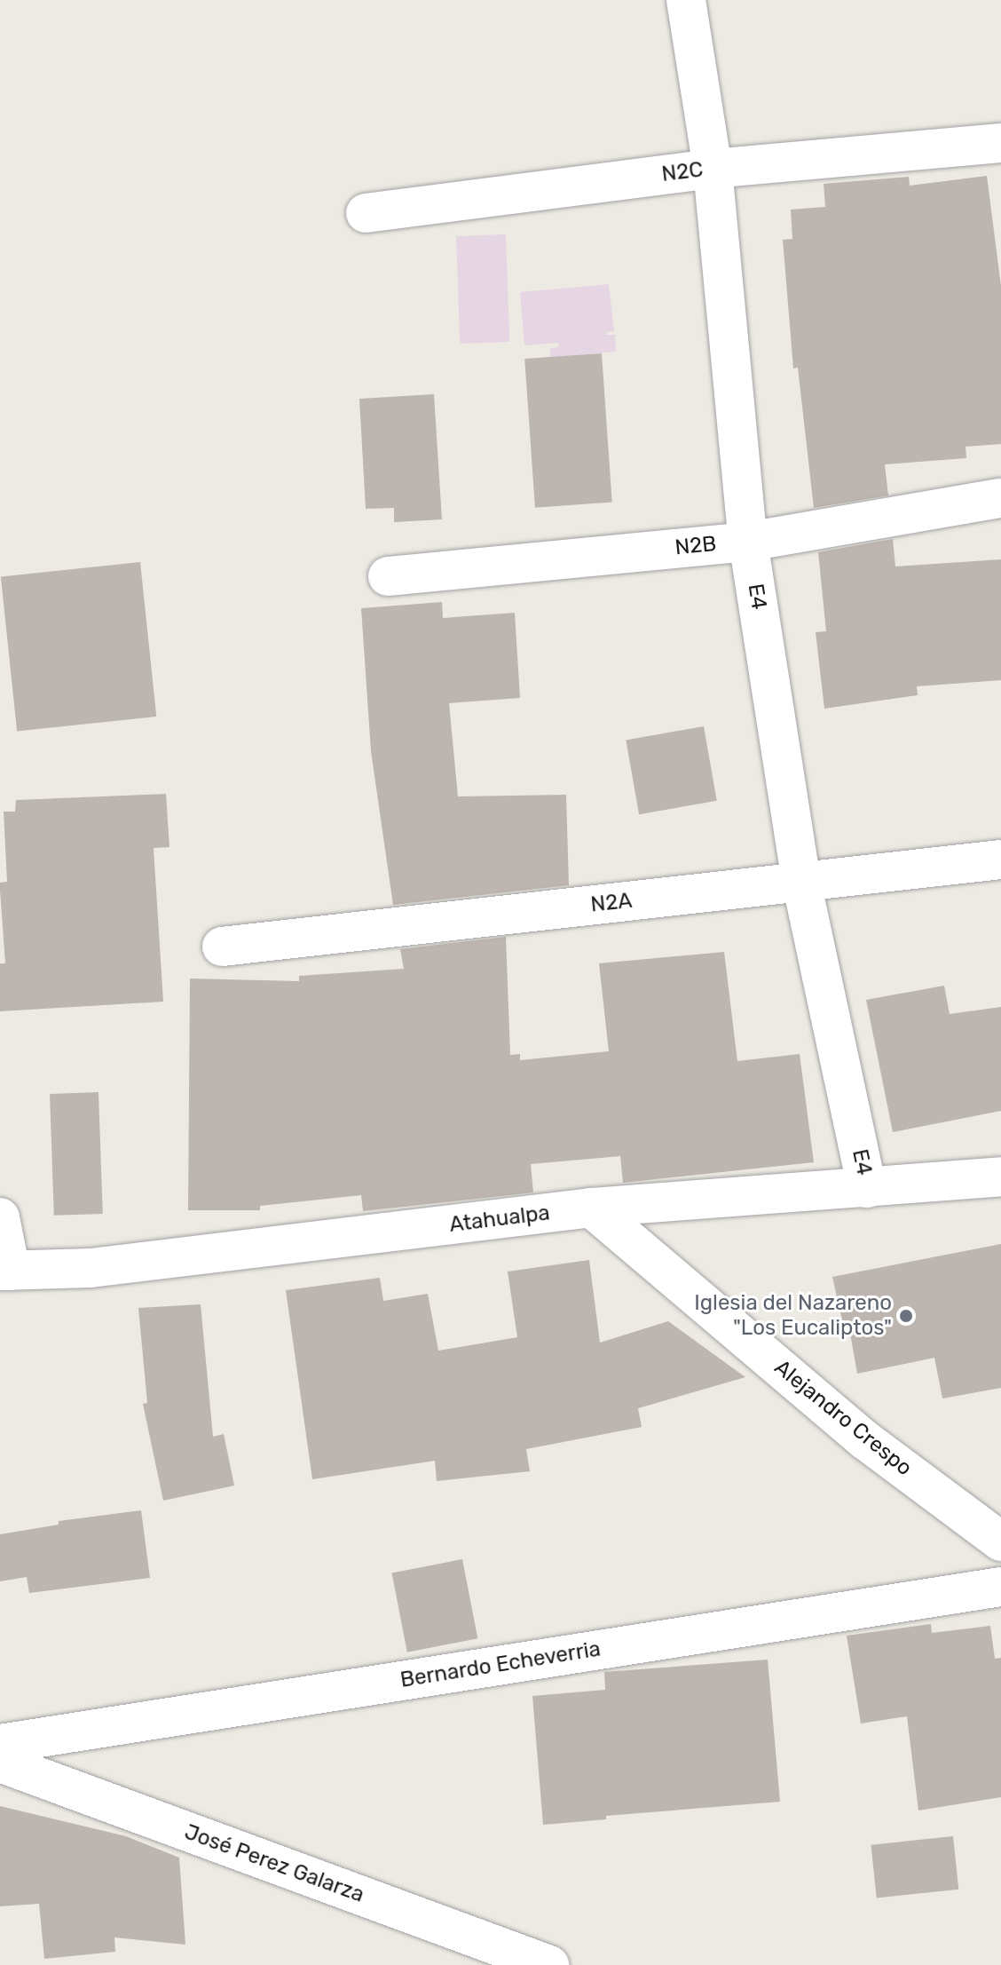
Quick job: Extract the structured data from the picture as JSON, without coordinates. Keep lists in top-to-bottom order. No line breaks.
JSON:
{"streets":{"street":["N2C","N2B","E4","N2A","Atahualpa","Alejandro Crespo","Bernardo Echeverria","José Perez Galarza"]},"crossings":[["N2C","E4"],["N2B","E4"],["E4","N2A"],["E4","Atahualpa"],["Atahualpa","Alejandro Crespo"]],"places":["Iglesia del Nazareno \"Los Eucaliptos\""]}
